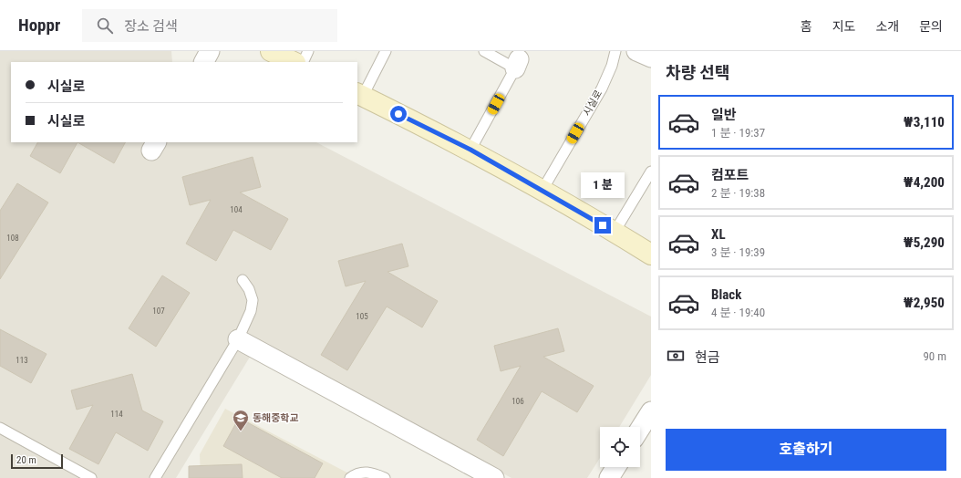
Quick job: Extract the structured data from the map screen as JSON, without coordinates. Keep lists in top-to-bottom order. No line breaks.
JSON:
{"streets":{"lane":["시실로"]},"places":{"school or university":["동해중학교"]},"house_numbers":["104","108","107","105","113","106","114"],"scale_bar":"20 m","page":{"header":"Hoppr","search":"장소 검색","nav":["홈","지도","소개","문의"],"heading":"차량 선택","banner":["시실로","시실로"],"list":[{"name":"일반","note":"1 분 · 19:37","value":"₩3,110"},{"name":"컴포트","note":"2 분 · 19:38","value":"₩4,200"},{"name":"XL","note":"3 분 · 19:39","value":"₩5,290"},{"name":"Black","note":"4 분 · 19:40","value":"₩2,950"}],"bubble":"1 분","pay":["현금","90 m"],"buttons":"호출하기","scale":"20 m"}}
